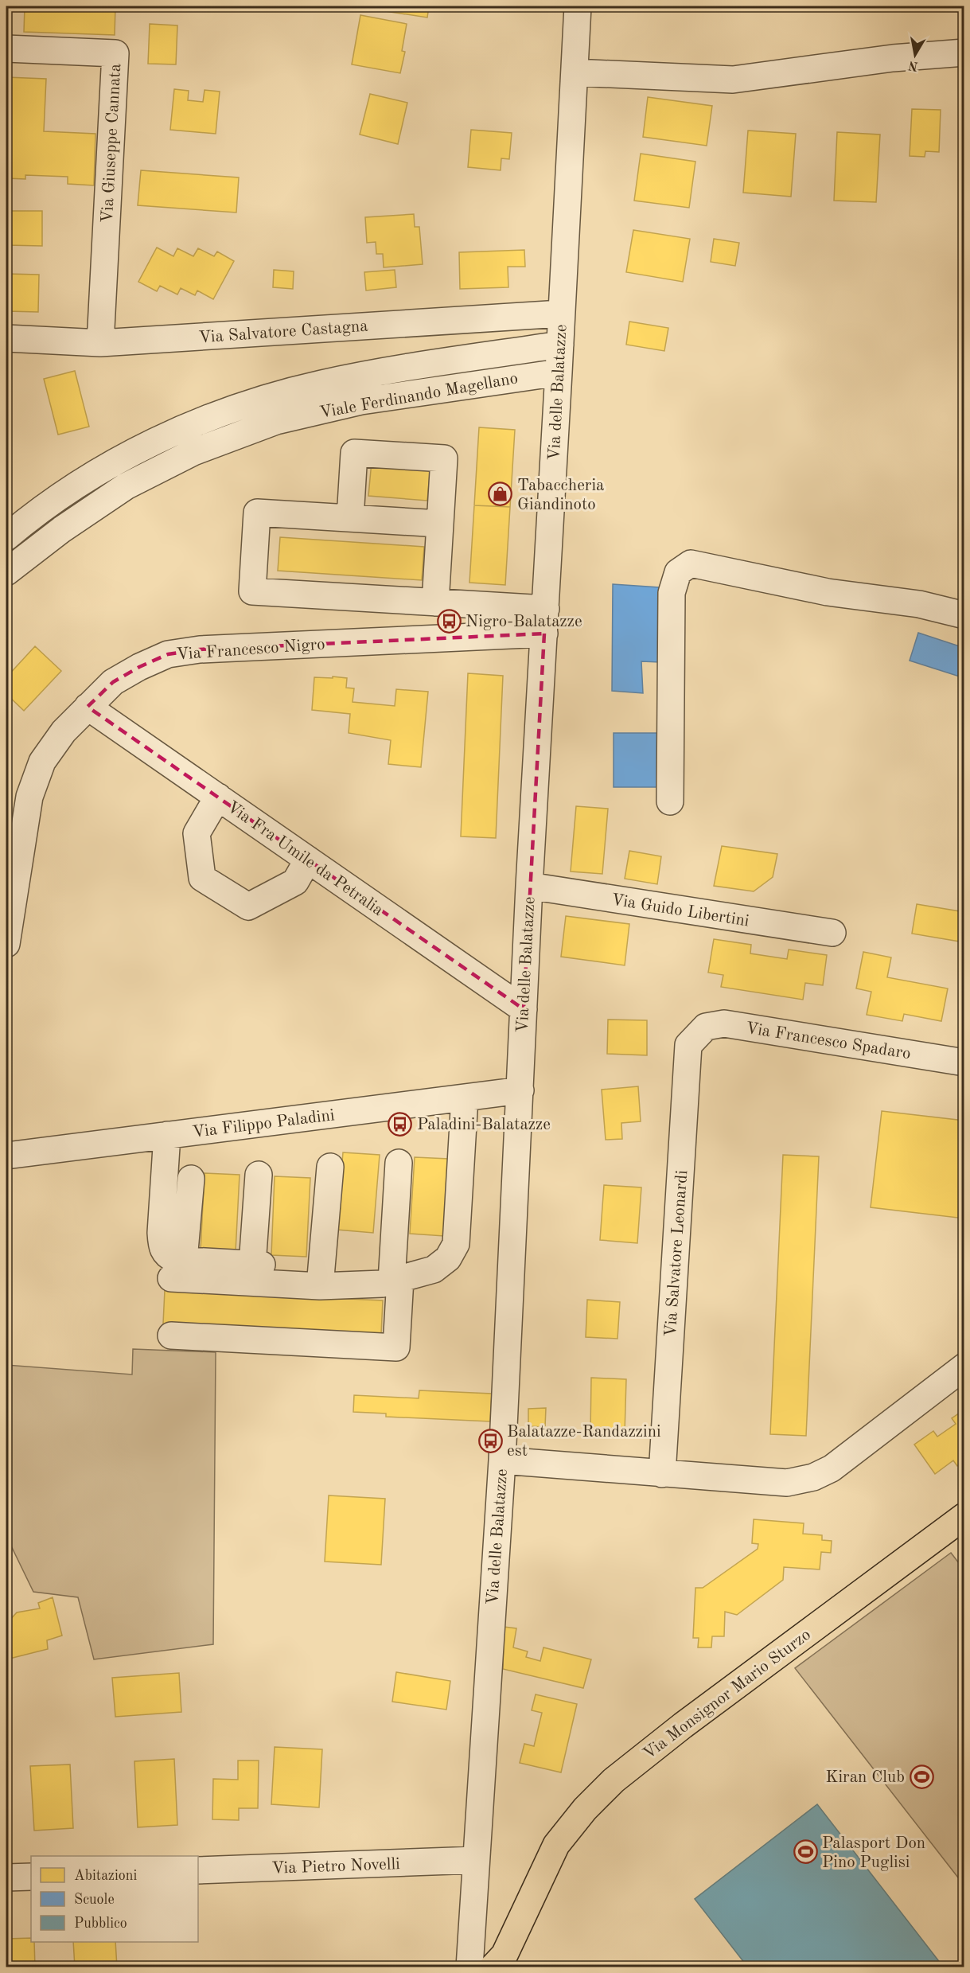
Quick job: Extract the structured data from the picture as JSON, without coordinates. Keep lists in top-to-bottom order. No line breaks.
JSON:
{"streets":{"main road":["Via Monsignor Mario Sturzo"],"street":["Via Giuseppe Cannata","Via Salvatore Castagna","Via delle Balatazze","Viale Ferdinando Magellano","Via Francesco Nigro","Via Fra Umile da Petralia","Via Guido Libertini","Via Francesco Spadaro","Via Filippo Paladini","Via Salvatore Leonardi","Via Pietro Novelli"]},"crossings":[["Via Giuseppe Cannata","Via Salvatore Castagna"],["Via Salvatore Castagna","Via delle Balatazze"],["Via delle Balatazze","Viale Ferdinando Magellano"],["Via delle Balatazze","Via Francesco Nigro"],["Via delle Balatazze","Via Fra Umile da Petralia"],["Via delle Balatazze","Via Guido Libertini"],["Via delle Balatazze","Via Filippo Paladini"],["Via delle Balatazze","Via Pietro Novelli"],["Via Francesco Nigro","Via Fra Umile da Petralia"],["Via Francesco Spadaro","Via Salvatore Leonardi"]],"places":{"shop":["Tabaccheria Giandinoto"],"bus stop":["Nigro-Balatazze","Paladini-Balatazze","Balatazze-Randazzini est"],"sports":["Kiran Club","Palasport Don Pino Puglisi"]},"legend":["Abitazioni","Scuole","Pubblico"],"north":"bottom"}
